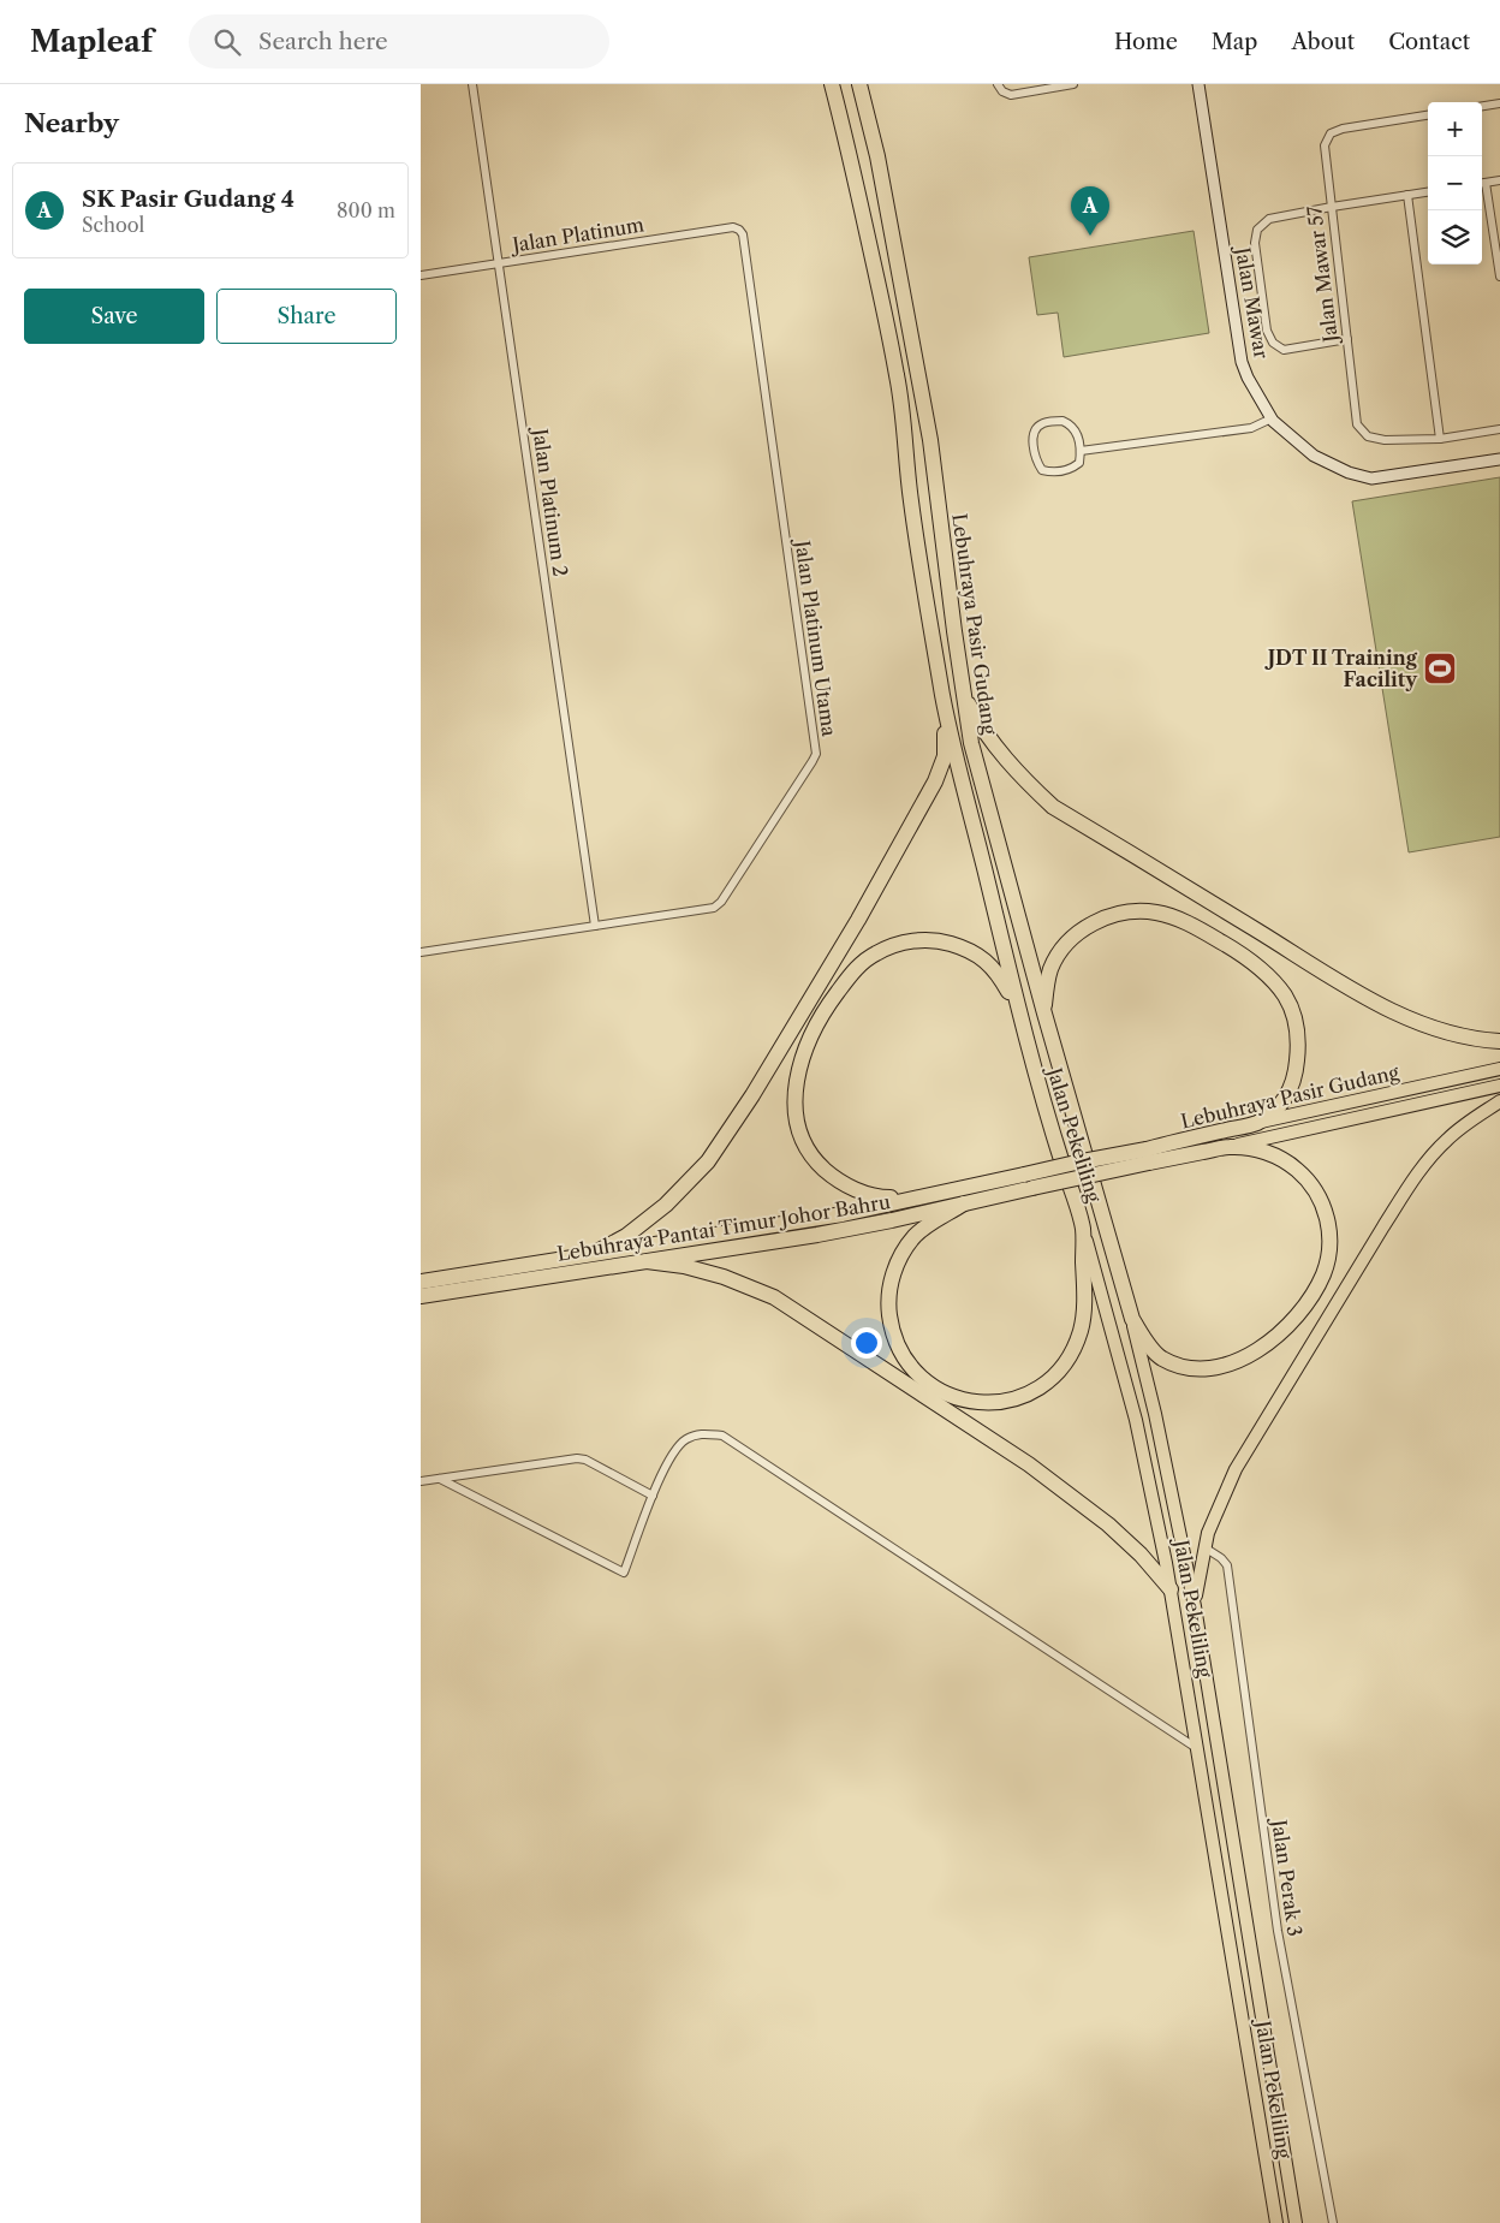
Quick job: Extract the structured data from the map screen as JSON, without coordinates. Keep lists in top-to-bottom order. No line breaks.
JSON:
{"streets":{"highway":["Lebuhraya Pasir Gudang","Jalan Pekeliling","Lebuhraya Pantai Timur Johor Bahru"],"street":["Jalan Platinum","Jalan Mawar 57","Jalan Mawar","Jalan Platinum 2","Jalan Platinum Utama","Jalan Perak 3"]},"crossings":[["Jalan Platinum","Jalan Platinum 2"],["Jalan Platinum","Jalan Platinum Utama"],["Jalan Platinum 2","Jalan Platinum Utama"],["Lebuhraya Pasir Gudang","Jalan Pekeliling"],["Lebuhraya Pasir Gudang","Lebuhraya Pantai Timur Johor Bahru"]],"places":{"sports":["JDT II Training Facility"]},"page":{"header":"Mapleaf","search":"Search here","nav":["Home","Map","About","Contact"],"heading":"Nearby","map_buttons":["+","−"],"list":[{"mark":"A","name":"SK Pasir Gudang 4","note":"School","value":"800 m"}],"pins":"A","buttons":["Save","Share"]}}
